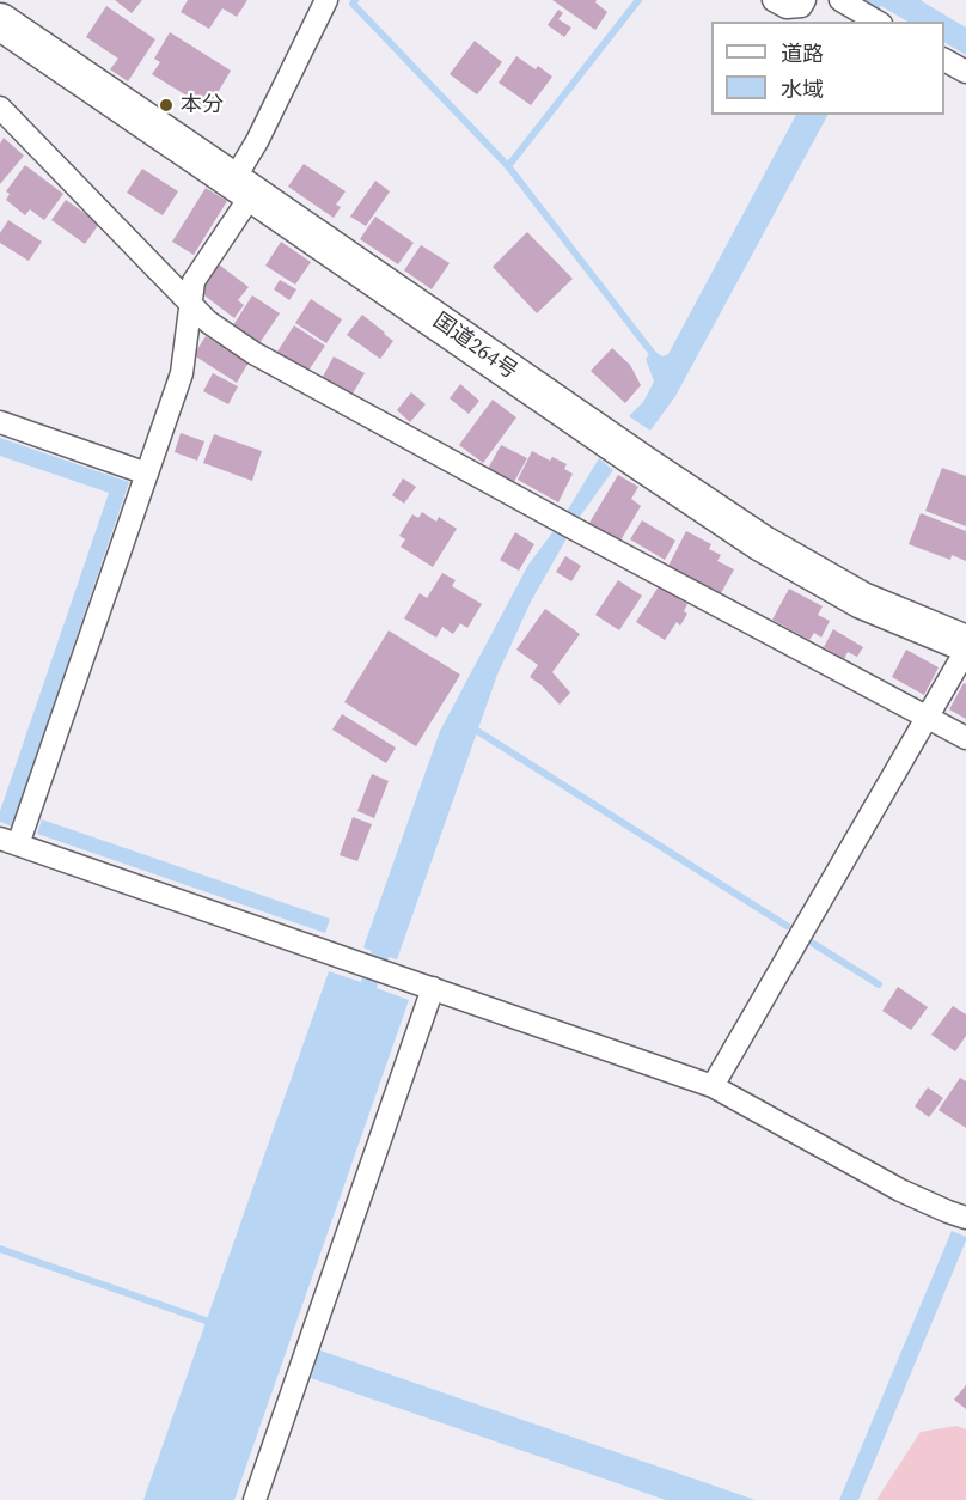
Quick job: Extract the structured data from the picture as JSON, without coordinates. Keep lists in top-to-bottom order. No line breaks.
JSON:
{"streets":{"highway":["国道264号"]},"places":["本分"],"legend":["道路","水域"]}
